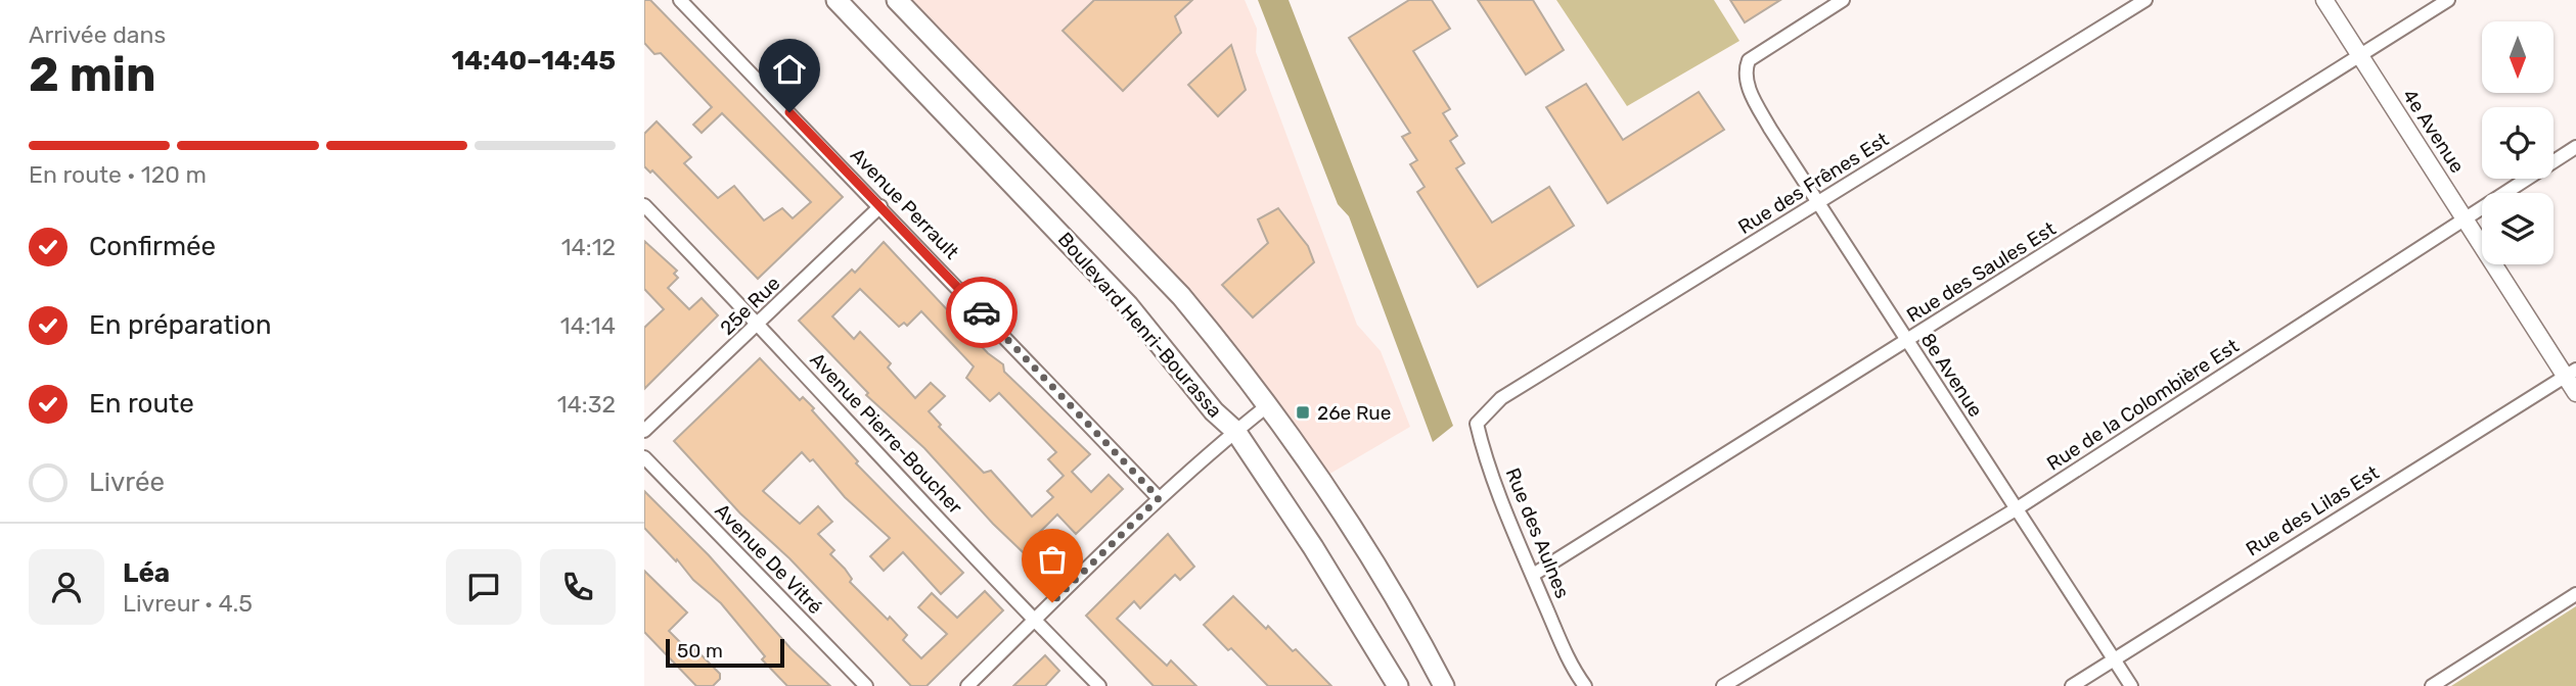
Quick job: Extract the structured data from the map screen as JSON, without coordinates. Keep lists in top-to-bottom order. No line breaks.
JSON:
{"streets":{"main road":["Boulevard Henri-Bourassa"],"street":["4e Avenue","Rue des Frênes Est","Avenue Perrault","Rue des Saules Est","25e Rue","8e Avenue","Rue de la Colombière Est","Avenue Pierre-Boucher","Rue des Lilas Est","Rue des Aulnes","Avenue De Vitré"]},"crossings":[["4e Avenue","Rue des Saules Est"],["4e Avenue","Rue de la Colombière Est"],["4e Avenue","Rue des Lilas Est"],["Rue des Frênes Est","8e Avenue"],["Rue des Frênes Est","Rue des Aulnes"],["Avenue Perrault","25e Rue"],["Rue des Saules Est","8e Avenue"],["Rue des Saules Est","Rue des Aulnes"],["25e Rue","Avenue Pierre-Boucher"],["8e Avenue","Rue de la Colombière Est"],["8e Avenue","Rue des Lilas Est"]],"places":{"transit":["26e Rue"]},"scale_bar":"50 m","north":"bottom","page":{"heading":["2 min","Arrivée dans","14:40–14:45"],"panel":["Léa","Livreur · 4.5"],"bar":"En route · 120 m","list":[["Confirmée","14:12"],["En préparation","14:14"],["En route","14:32"],"Livrée"],"scale":"50 m"}}
